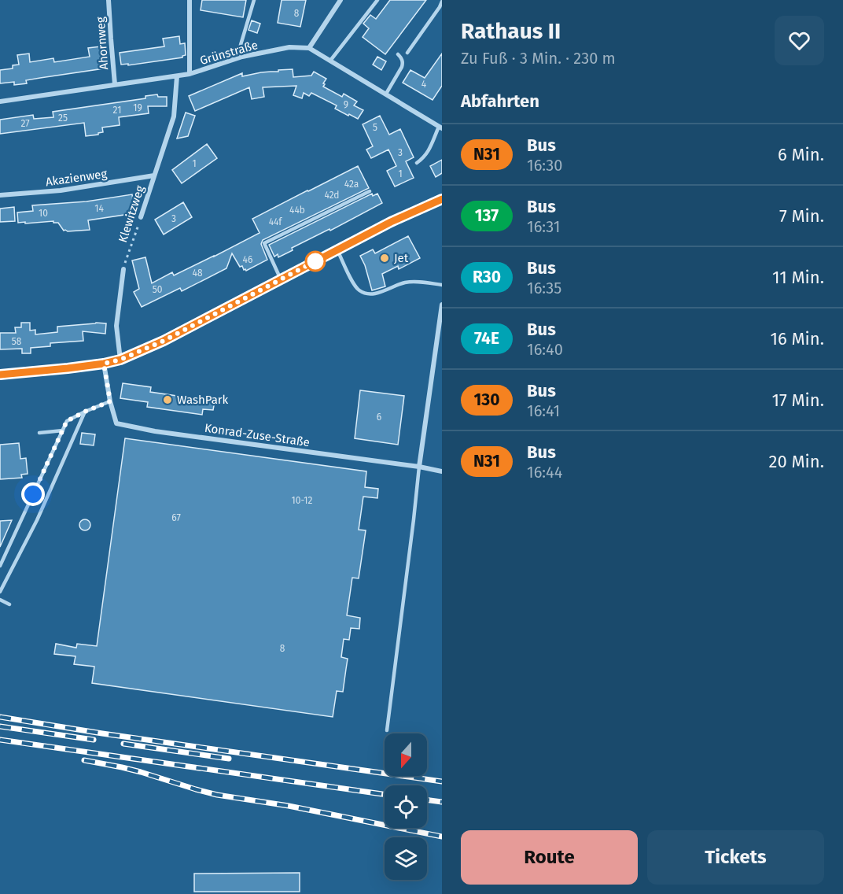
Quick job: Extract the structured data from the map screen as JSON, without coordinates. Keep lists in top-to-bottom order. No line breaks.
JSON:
{"streets":{"street":["Ahornweg","Grünstraße","Akazienweg","Klewitzweg","Konrad-Zuse-Straße"]},"crossings":[["Ahornweg","Grünstraße"],["Grünstraße","Klewitzweg"],["Akazienweg","Klewitzweg"]],"places":["Jet","WashPark"],"lines":["bus line N31"],"house_numbers":["8","4","9","19","21","25","27","5","3","1","1","42a","42d","14","44b","10","3","44f","46","48","50","58","6","10-12","67","8"],"north":"bottom","page":{"heading":[["Rathaus II","Zu Fuß · 3 Min. · 230 m"],"Abfahrten"],"list":[{"mark":"N31","name":"Bus","note":"16:30","value":"6 Min."},{"mark":"137","name":"Bus","note":"16:31","value":"7 Min."},{"mark":"R30","name":"Bus","note":"16:35","value":"11 Min."},{"mark":"74E","name":"Bus","note":"16:40","value":"16 Min."},{"mark":"130","name":"Bus","note":"16:41","value":"17 Min."},{"mark":"N31","name":"Bus","note":"16:44","value":"20 Min."}],"buttons":["Route","Tickets"]}}
